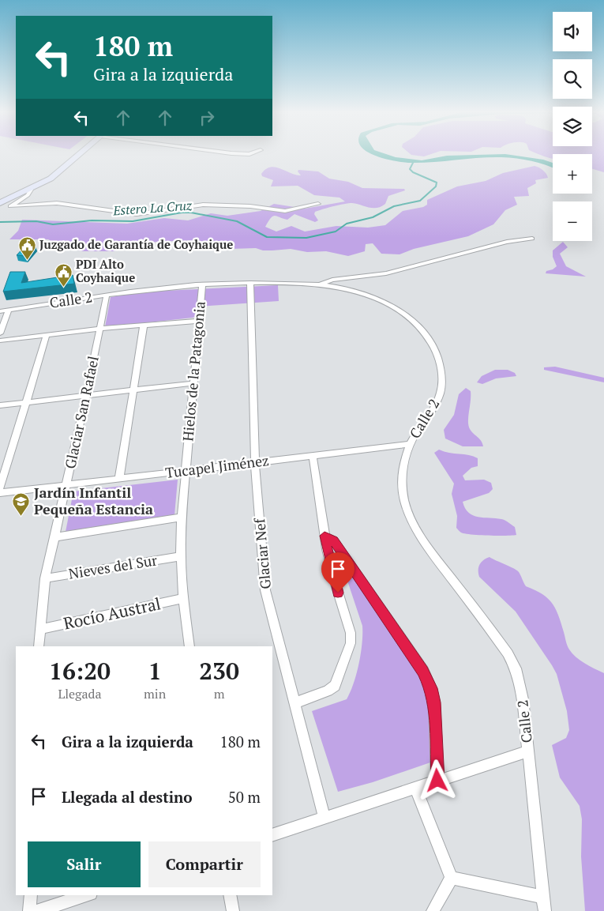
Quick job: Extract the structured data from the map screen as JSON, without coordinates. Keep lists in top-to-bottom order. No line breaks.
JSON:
{"streets":{"street":["Calle 2","Hielos de la Patagonia","Glaciar San Rafael","Tucapel Jiménez","Glaciar Nef","Nieves del Sur","Rocío Austral"]},"crossings":[["Calle 2","Hielos de la Patagonia"],["Calle 2","Glaciar San Rafael"],["Calle 2","Tucapel Jiménez"],["Calle 2","Glaciar Nef"],["Hielos de la Patagonia","Tucapel Jiménez"],["Hielos de la Patagonia","Nieves del Sur"],["Hielos de la Patagonia","Rocío Austral"],["Glaciar San Rafael","Tucapel Jiménez"],["Glaciar San Rafael","Nieves del Sur"],["Glaciar San Rafael","Rocío Austral"],["Tucapel Jiménez","Glaciar Nef"]],"water":["Estero La Cruz"],"places":{"public building":["Juzgado de Garantía de Coyhaique","PDI Alto Coyhaique"],"school or university":["Jardín Infantil Pequeña Estancia"]},"page":{"map_buttons":["+","−"],"turn":["180 m","Gira a la izquierda"],"eta":["16:20","Llegada","1","min","230","m"],"list":[{"name":"Gira a la izquierda","value":"180 m"},{"name":"Llegada al destino","value":"50 m"}],"buttons":["Salir","Compartir"]}}
